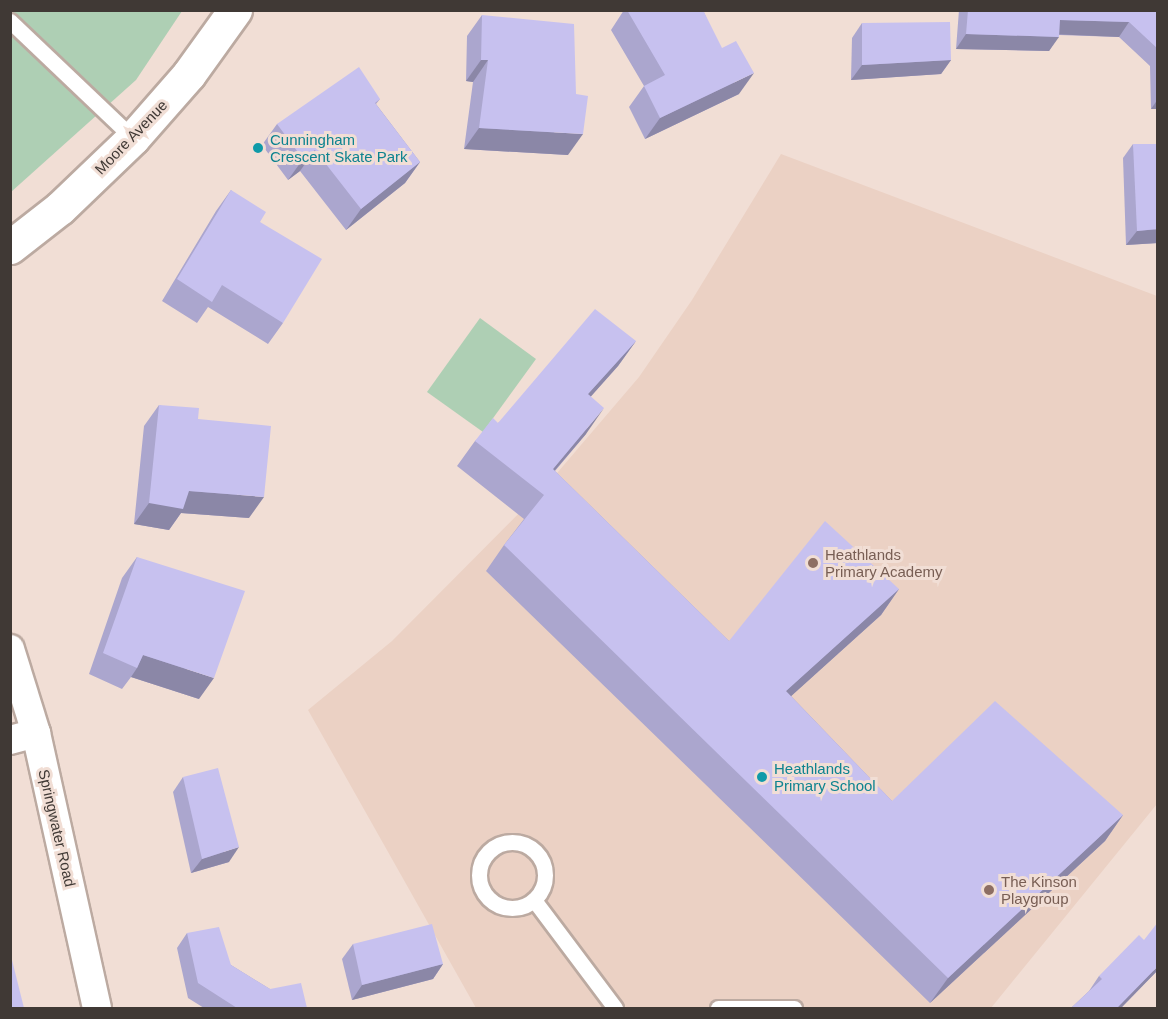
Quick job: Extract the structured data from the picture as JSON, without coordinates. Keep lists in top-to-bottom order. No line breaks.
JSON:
{"streets":{"street":["Moore Avenue","Springwater Road"]},"places":["Cunningham Crescent Skate Park","Heathlands Primary Academy","Heathlands Primary School","The Kinson Playgroup"]}
